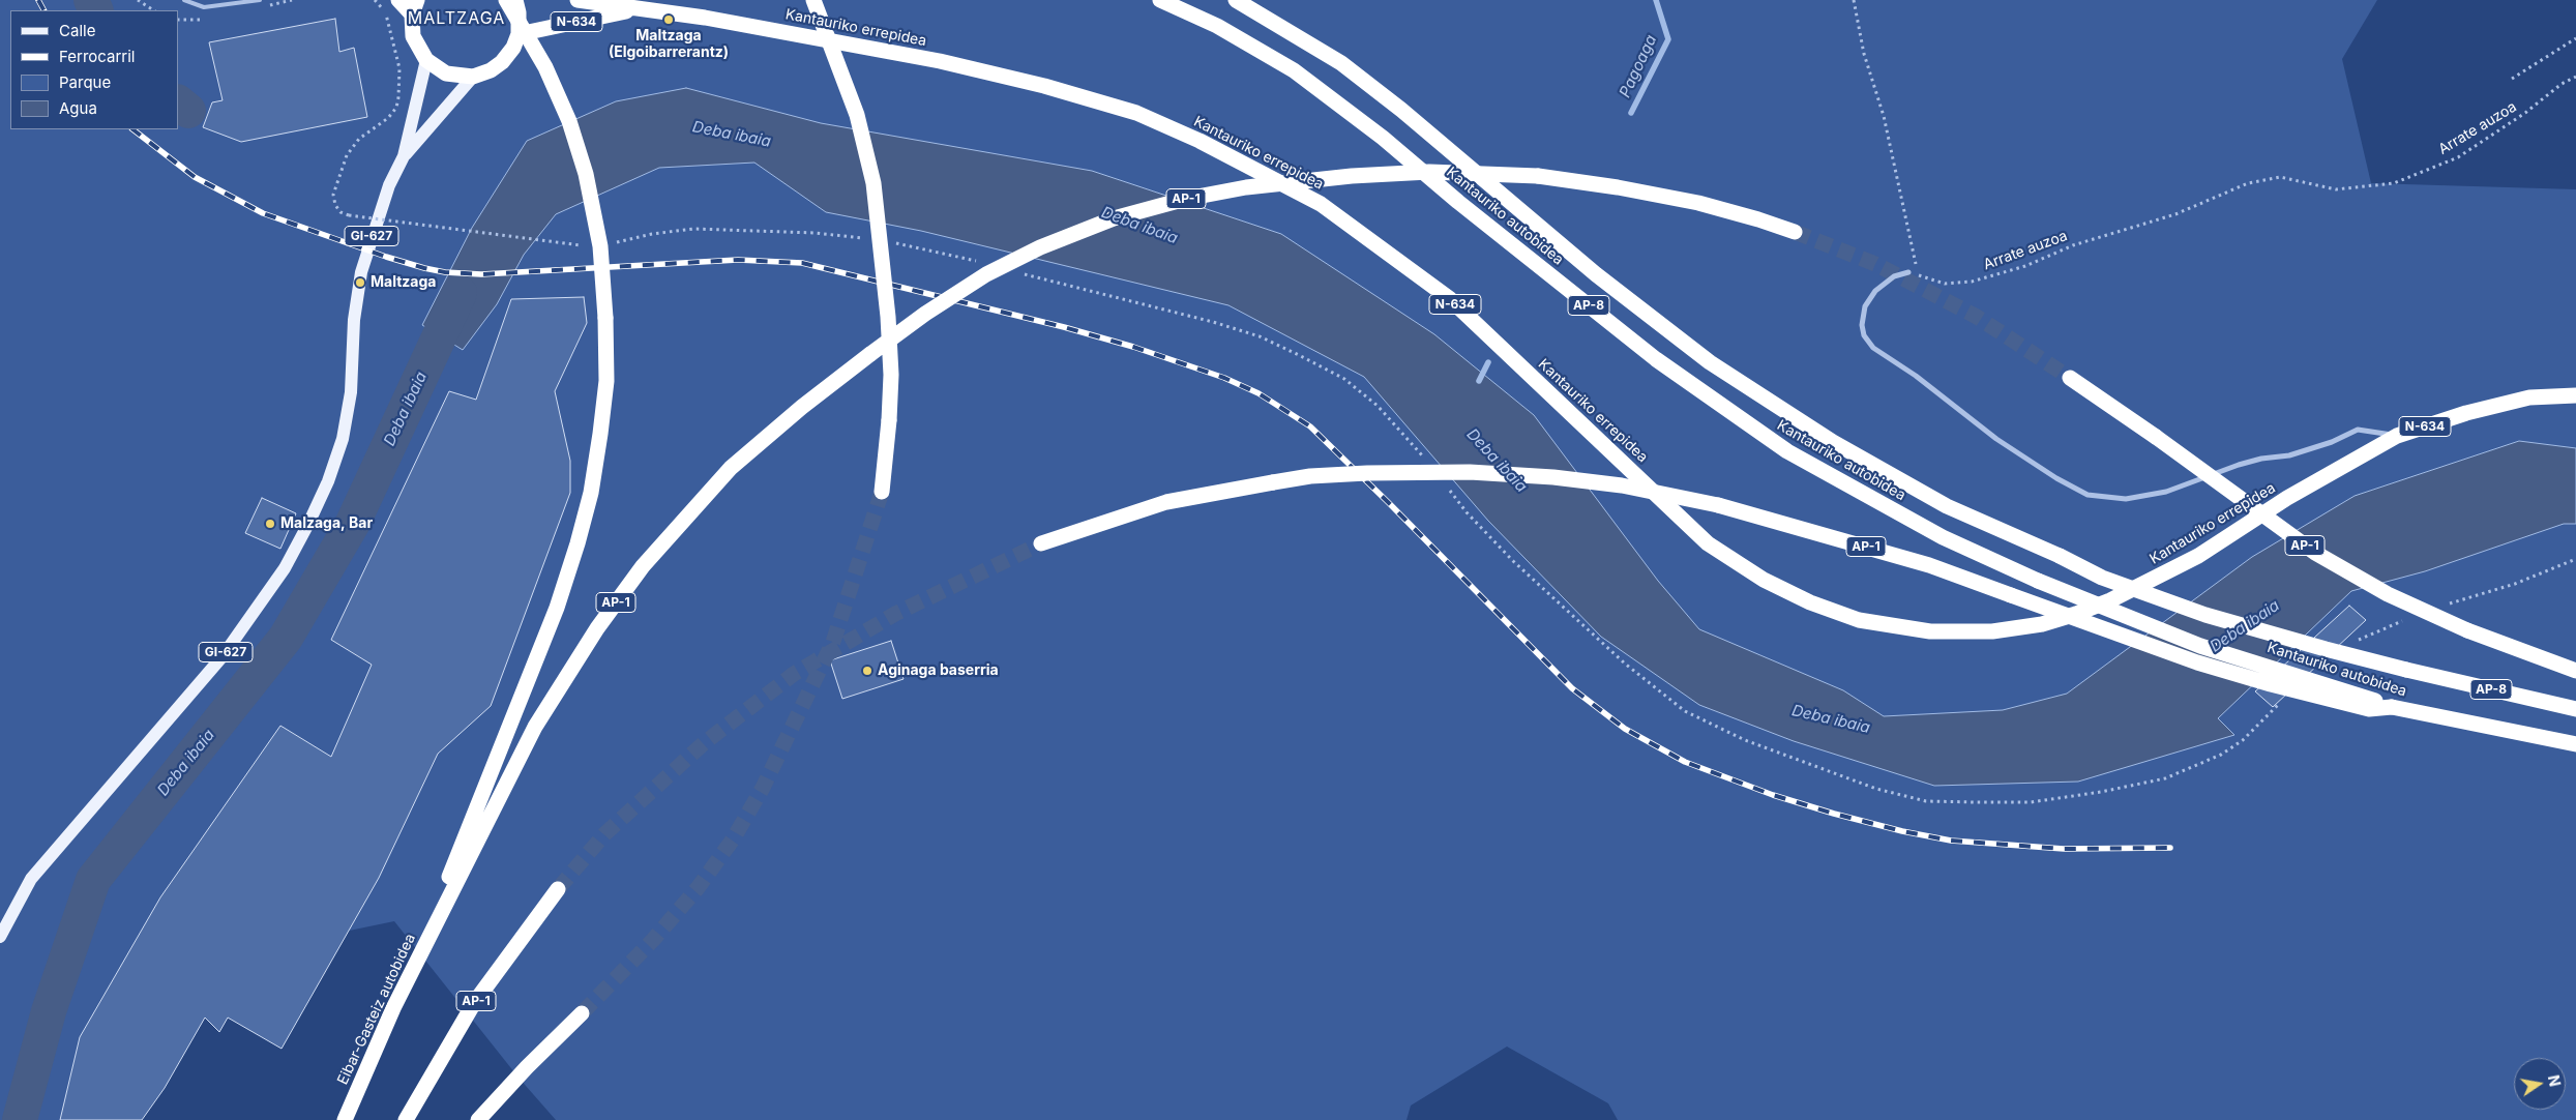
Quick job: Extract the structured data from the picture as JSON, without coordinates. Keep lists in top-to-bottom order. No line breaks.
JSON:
{"streets":{"highway":["N-634","Kantauriko errepidea","AP-1","Kantauriko autobidea","AP-8","Eibar-Gasteiz autobidea"],"main road":["GI-627"],"path":["Arrate auzoa"]},"crossings":[["N-634","Kantauriko errepidea"],["AP-1","Kantauriko autobidea"],["AP-1","Eibar-Gasteiz autobidea"]],"districts":["MALTZAGA"],"water":["Pagoaga","Deba ibaia"],"places":["Maltzaga (Elgoibarrerantz)","Maltzaga","Malzaga, Bar","Aginaga baserria"],"legend":["Calle","Ferrocarril","Parque","Agua"],"north":"right"}
